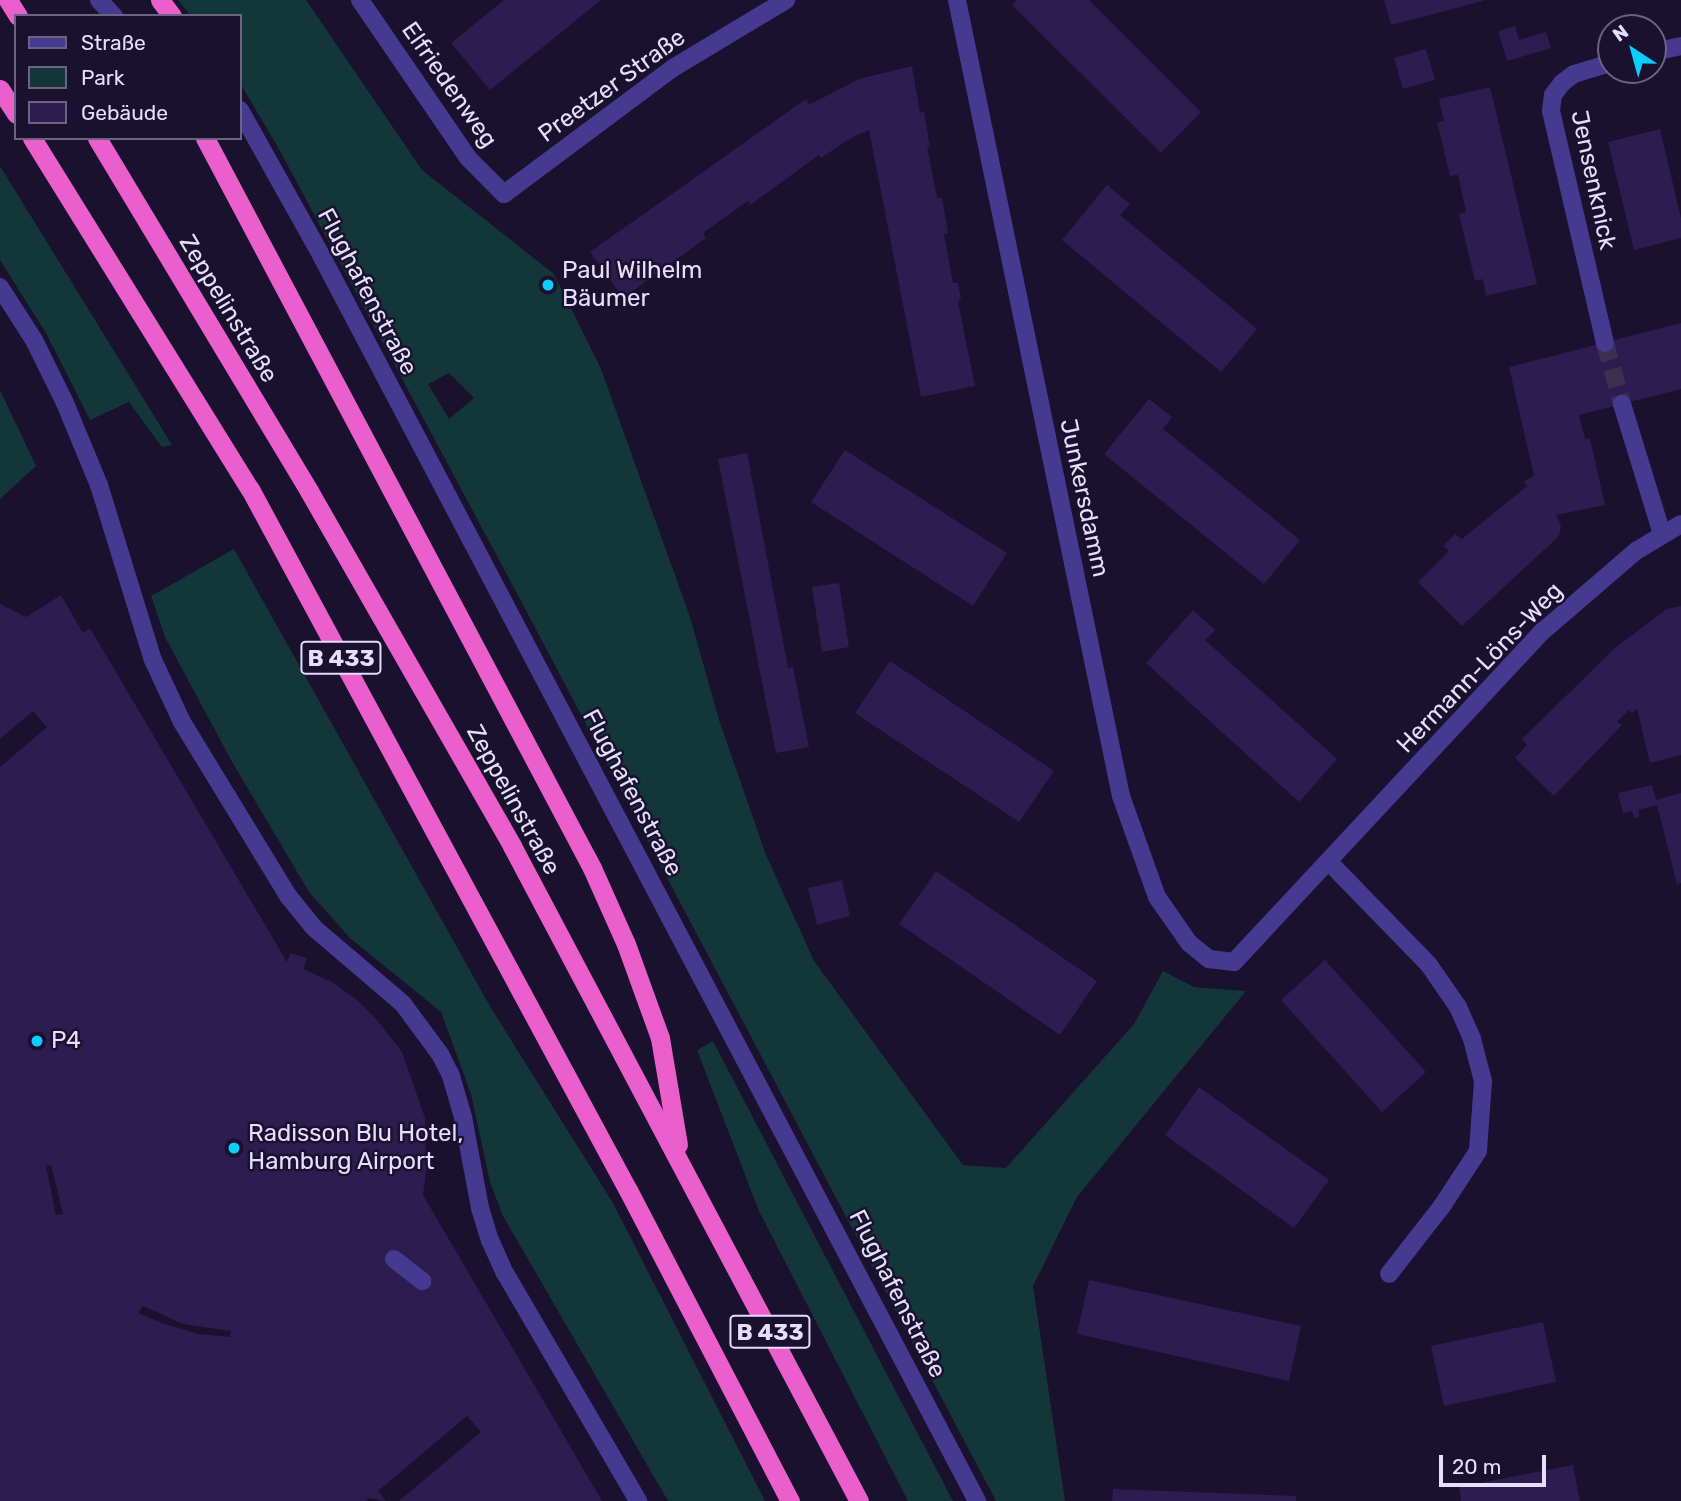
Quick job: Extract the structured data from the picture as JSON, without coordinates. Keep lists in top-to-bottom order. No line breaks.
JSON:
{"streets":{"highway":["Zeppelinstraße","B 433"],"street":["Elfriedenweg","Preetzer Straße","Jensenknick","Flughafenstraße","Junkersdamm","Hermann-Löns-Weg"]},"crossings":[["Elfriedenweg","Preetzer Straße"],["Junkersdamm","Hermann-Löns-Weg"]],"places":["Paul Wilhelm Bäumer","P4","Radisson Blu Hotel, Hamburg Airport"],"legend":["Straße","Park","Gebäude"],"scale_bar":"20 m","north":"top left"}
